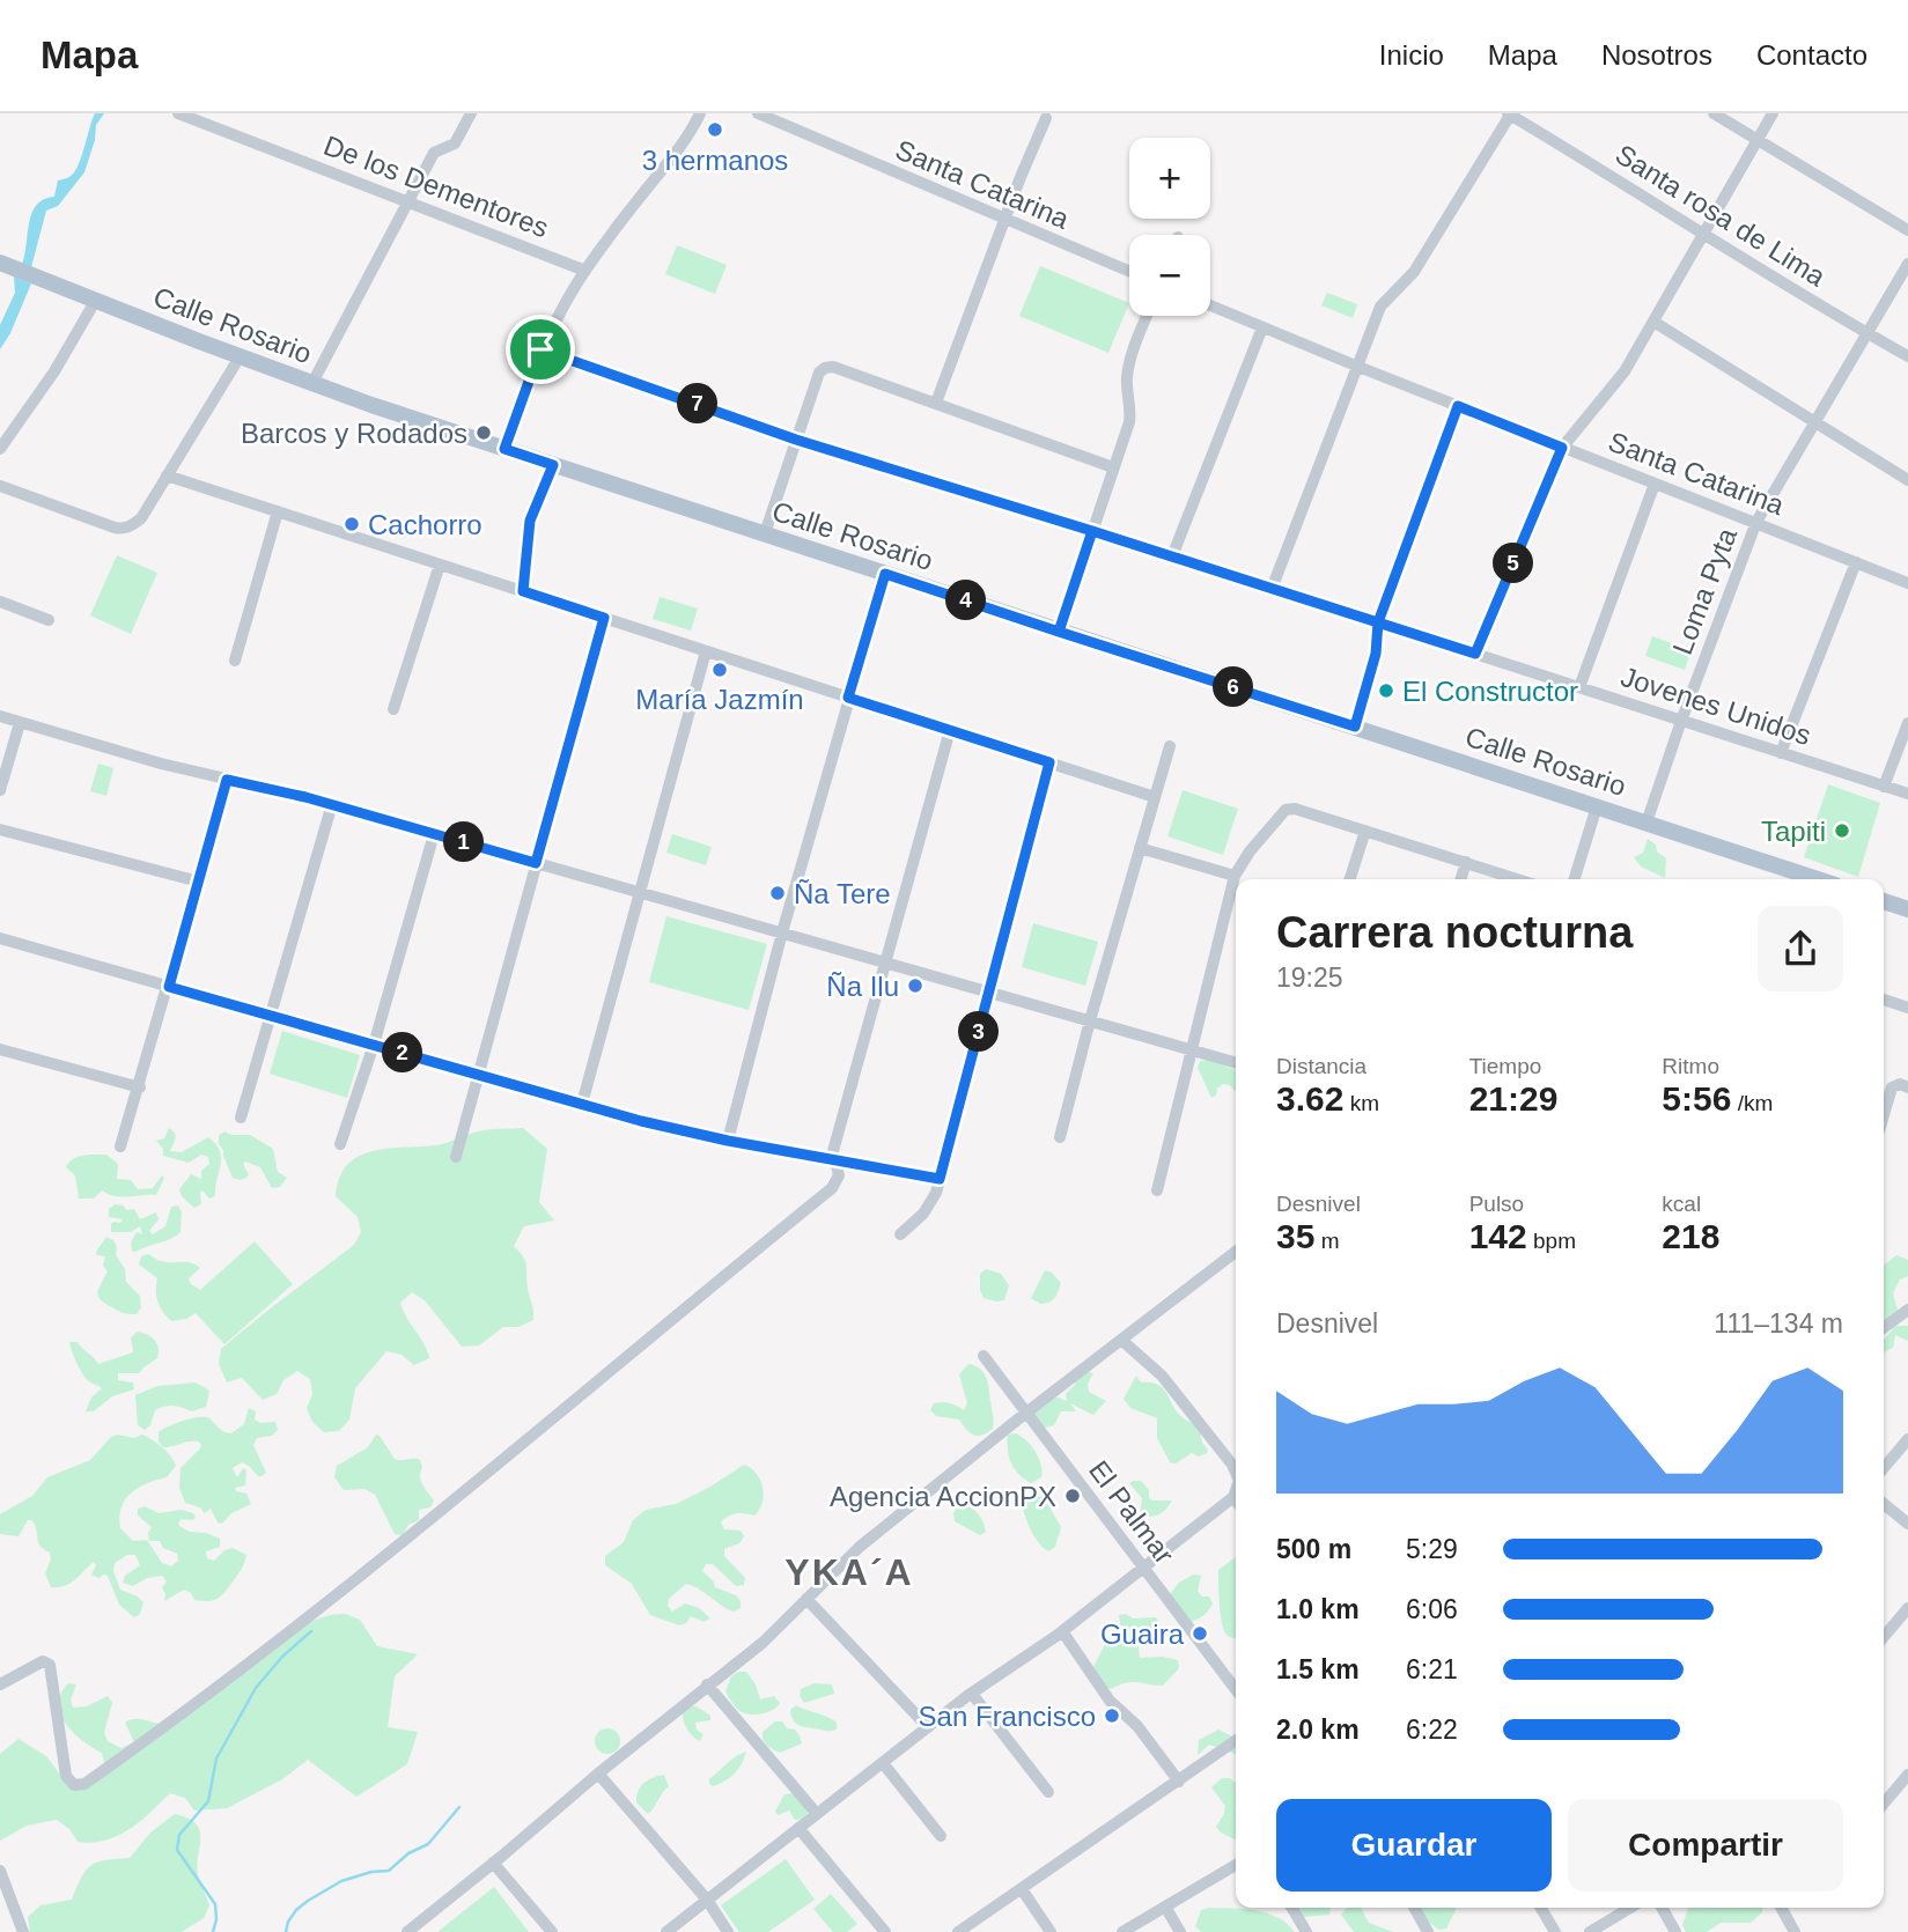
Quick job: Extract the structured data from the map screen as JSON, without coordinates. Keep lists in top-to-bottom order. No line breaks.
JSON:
{"streets":{"main road":["Calle Rosario"],"street":["Santa Catarina","De los Dementores","Santa rosa de Lima","Loma Pyta","Jovenes Unidos","El Palmar"]},"crossings":[["Santa Catarina","Loma Pyta"],["Santa rosa de Lima","Loma Pyta"],["Calle Rosario","Loma Pyta"],["Loma Pyta","Jovenes Unidos"]],"districts":["YKA´A"],"places":["3 hermanos","Barcos y Rodados","Cachorro","María Jazmín","El Constructor","Tapiti","Ña Tere","Ña Ilu","Agencia AccionPX","Guaira","San Francisco"],"page":{"header":"Mapa","nav":["Inicio","Mapa","Nosotros","Contacto"],"map_buttons":["+","−"],"pins":["7","5","4","6","1","3","2"],"heading":["Carrera nocturna","19:25"],"stats":[["Distancia","3.62 km"],["Tiempo","21:29"],["Ritmo","5:56 /km"],["Desnivel","35 m"],["Pulso","142 bpm"],["kcal","218"]],"chart":["Desnivel","111–134 m"],"list":[{"name":"500 m","note":"5:29"},{"name":"1.0 km","note":"6:06"},{"name":"1.5 km","note":"6:21"},{"name":"2.0 km","note":"6:22"}],"buttons":["Guardar","Compartir"]}}
